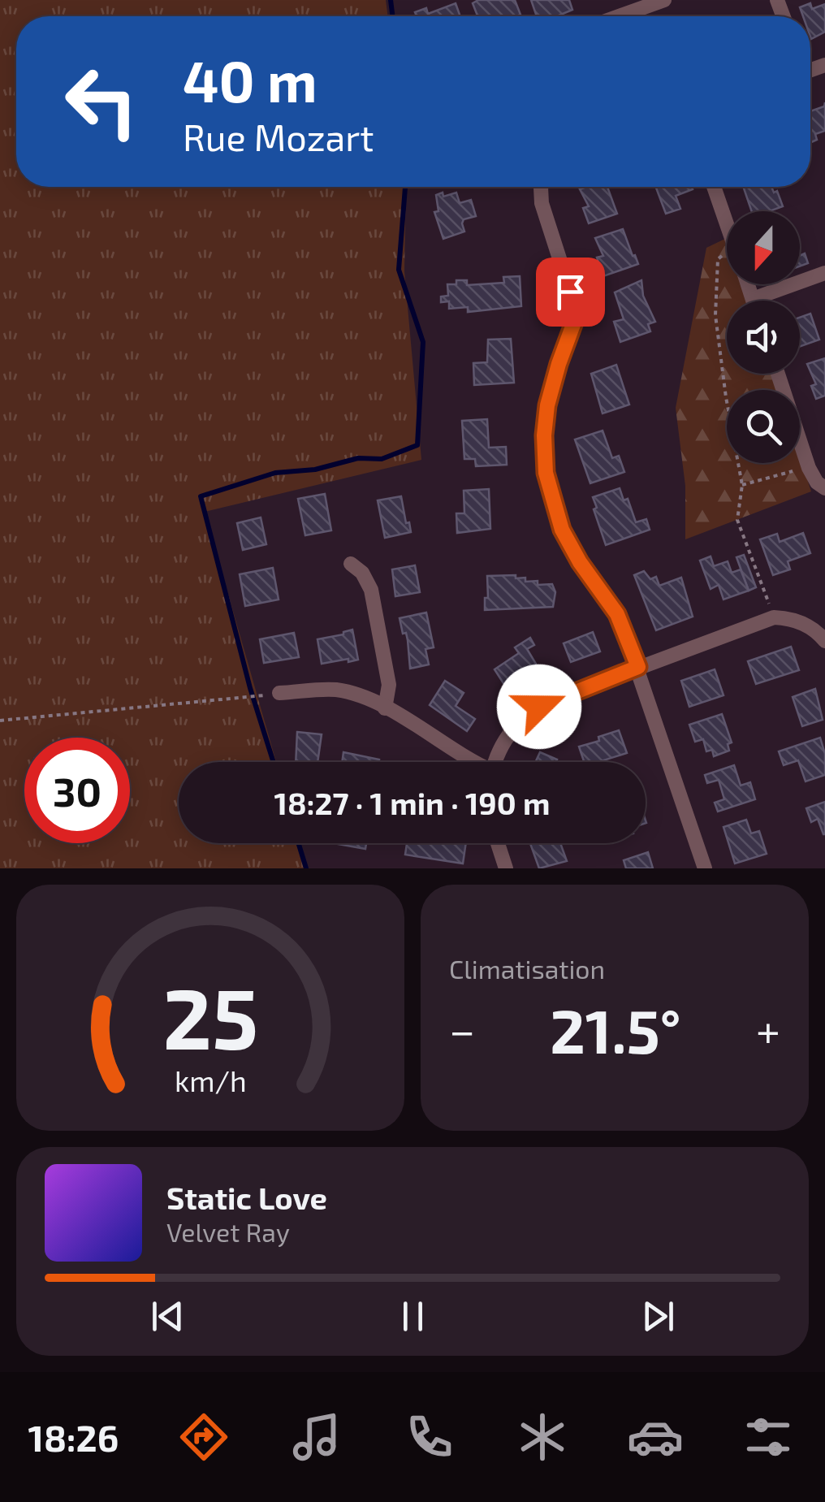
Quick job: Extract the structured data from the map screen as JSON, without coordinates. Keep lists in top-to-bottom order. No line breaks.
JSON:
{"north":"bottom","page":{"turn":["40 m","Rue Mozart"],"limit":"30","trip":"18:27 · 1 min · 190 m","tile":"Climatisation","heat":["−","21.5°","+"],"song":["Static Love","Velvet Ray"],"tabs":"18:26","gauge":["25","km/h"]}}
